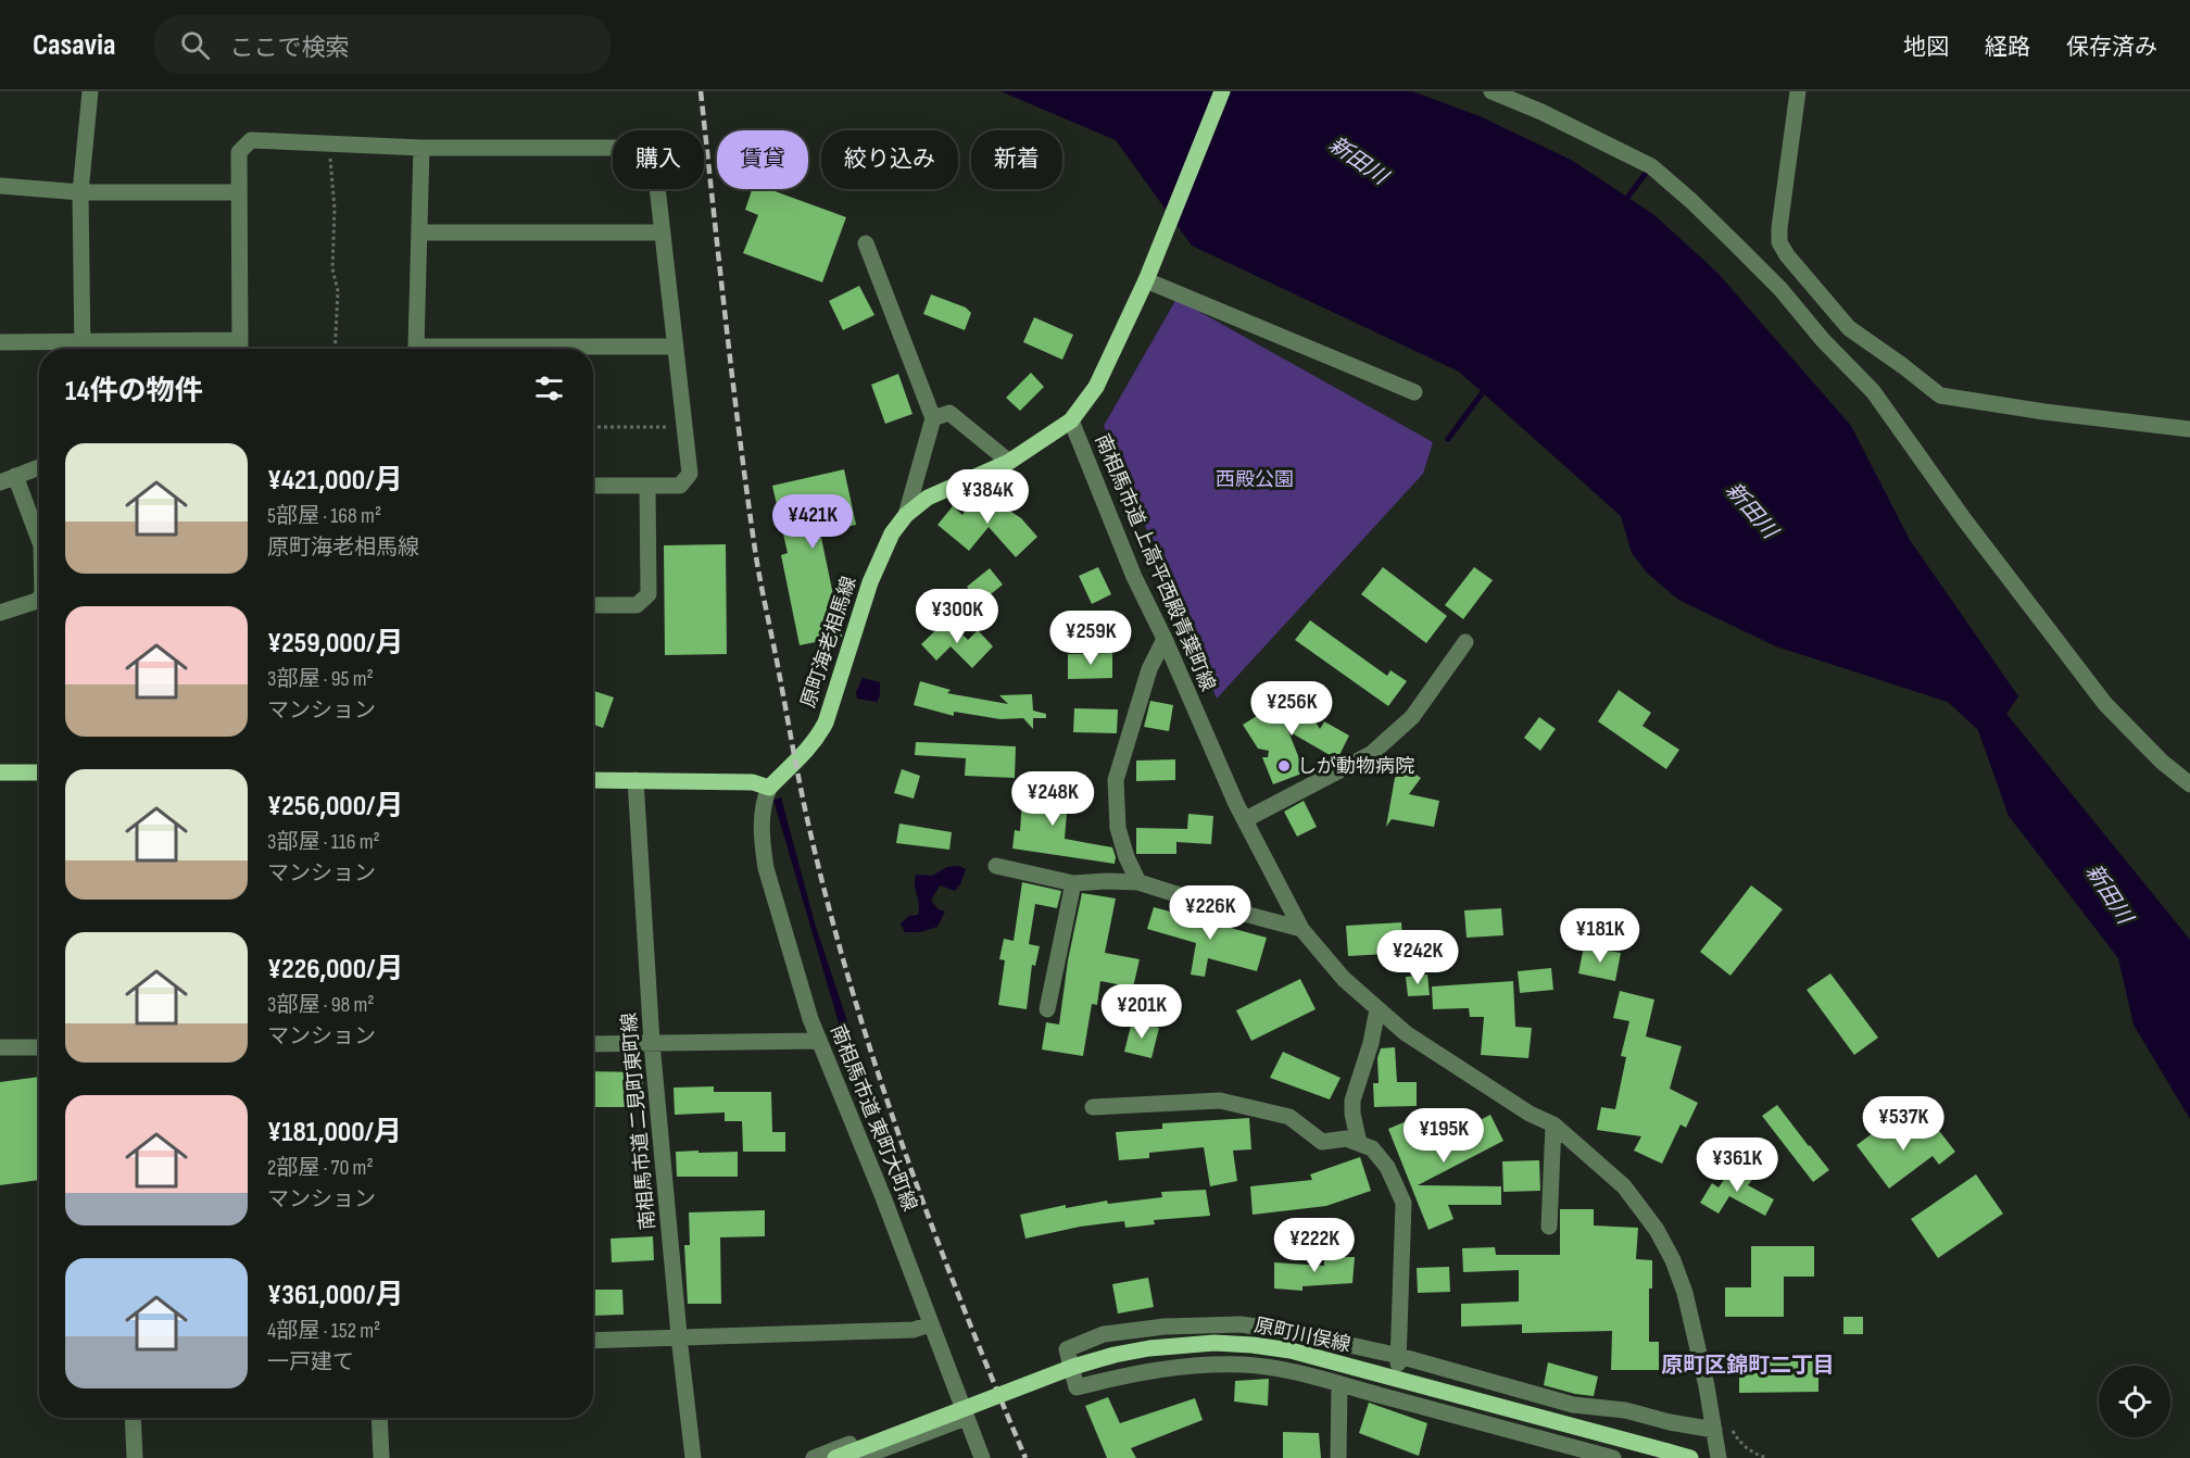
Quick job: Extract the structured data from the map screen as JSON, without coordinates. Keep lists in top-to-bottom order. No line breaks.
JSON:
{"streets":{"main road":["原町海老相馬線","原町川俣線"],"street":["南相馬市道 上高平西殿青葉町線","南相馬市道 東町大町線","南相馬市道 二見町東町線"]},"crossings":[["南相馬市道 上高平西殿青葉町線","原町海老相馬線"],["原町海老相馬線","南相馬市道 東町大町線"]],"districts":["原町区錦町二丁目"],"water":["新田川"],"parks":["西殿公園"],"places":["しが動物病院"],"page":{"header":"Casavia","search":"ここで検索","nav":["地図","経路","保存済み"],"chip":["購入","賃貸","絞り込み","新着"],"heading":"14件の物件","list":[{"name":"¥421,000/月","note":"5部屋 · 168 m² · 原町海老相馬線"},{"name":"¥259,000/月","note":"3部屋 · 95 m² · マンション"},{"name":"¥256,000/月","note":"3部屋 · 116 m² · マンション"},{"name":"¥226,000/月","note":"3部屋 · 98 m² · マンション"},{"name":"¥181,000/月","note":"2部屋 · 70 m² · マンション"},{"name":"¥361,000/月","note":"4部屋 · 152 m² · 一戸建て"}],"price":["¥384K","¥421K","¥300K","¥259K","¥256K","¥248K","¥226K","¥181K","¥242K","¥201K","¥537K","¥195K","¥361K","¥222K"]}}
